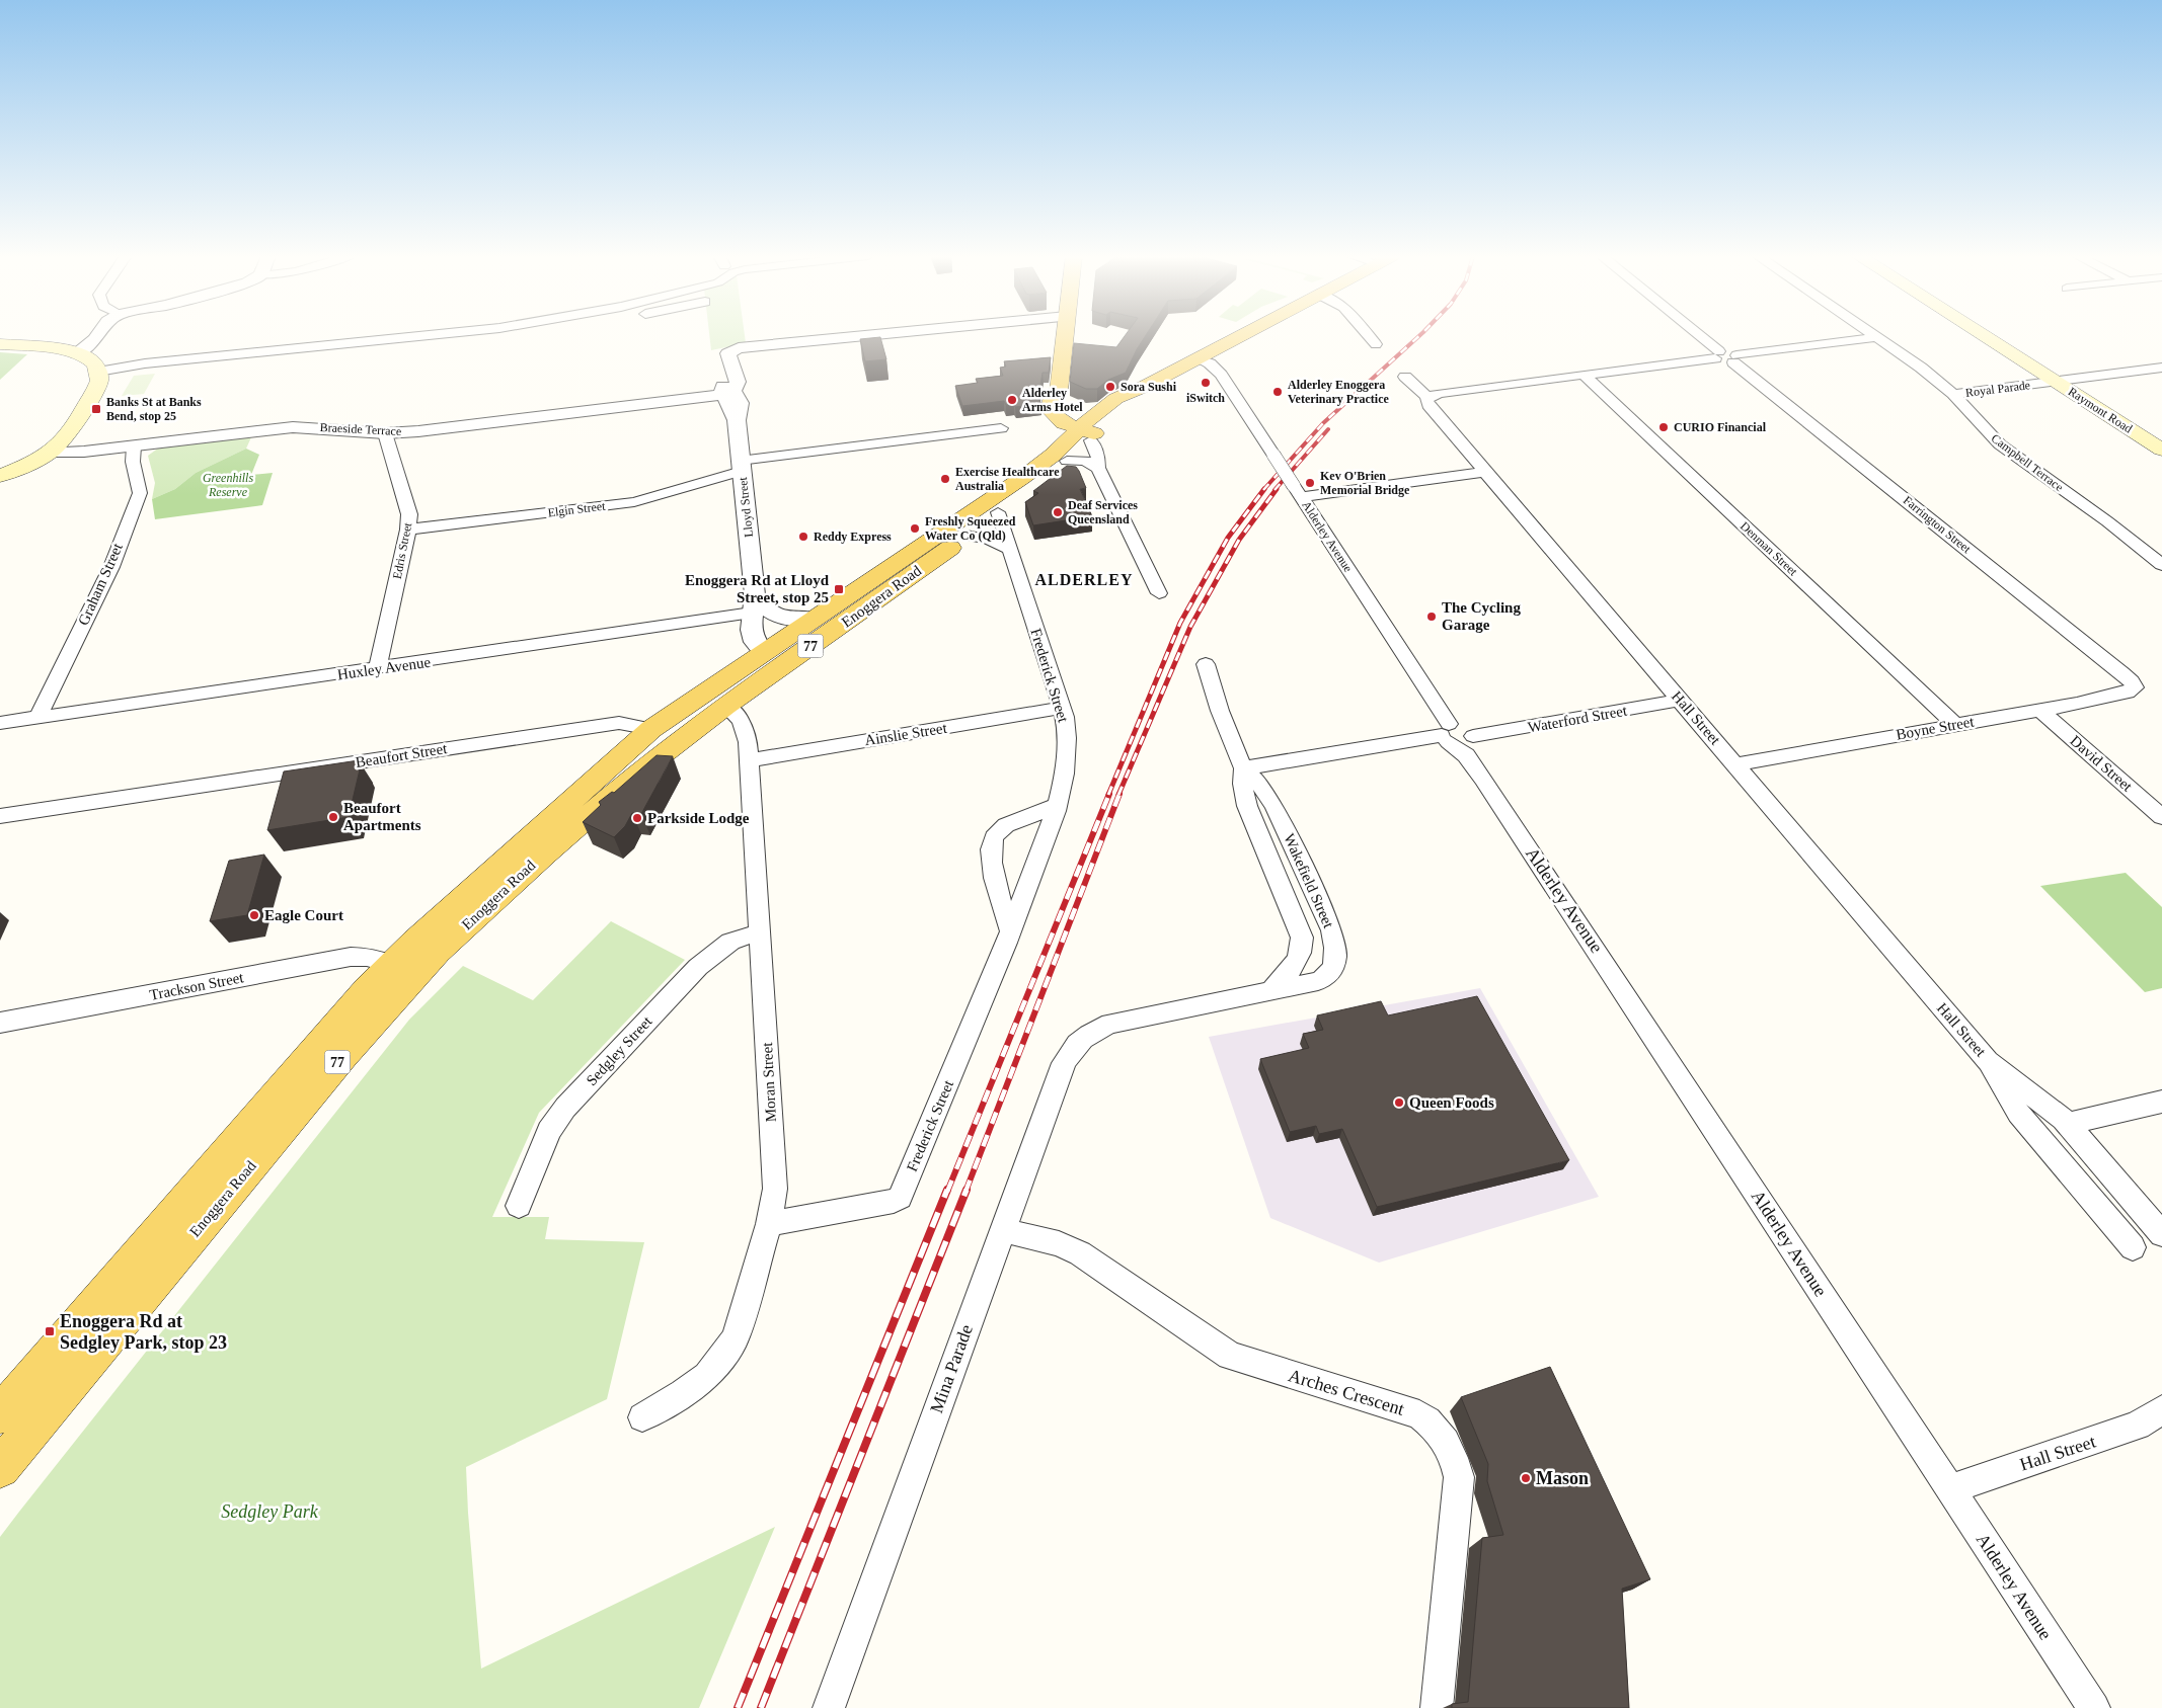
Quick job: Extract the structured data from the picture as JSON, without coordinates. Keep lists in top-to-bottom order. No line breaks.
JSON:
{"streets":{"main road":["Raymont Road","Enoggera Road","77"],"street":["Royal Parade","Braeside Terrace","Campbell Terrace","Lloyd Street","Elgin Street","Farrington Street","Alderley Avenue","Denman Street","Edris Street","Graham Street","Huxley Avenue","Frederick Street","Hall Street","Waterford Street","Boyne Street","Ainslie Street","Beaufort Street","David Street","Wakefield Street","Trackson Street","Sedgley Street","Moran Street","Mina Parade","Arches Crescent"]},"crossings":[["Royal Parade","Raymont Road"],["Royal Parade","Campbell Terrace"],["Braeside Terrace","Lloyd Street"],["Braeside Terrace","Edris Street"],["Braeside Terrace","Graham Street"],["Lloyd Street","Elgin Street"],["Lloyd Street","Enoggera Road"],["Lloyd Street","Huxley Avenue"],["Elgin Street","Edris Street"],["Farrington Street","Boyne Street"],["Alderley Avenue","Hall Street"],["Alderley Avenue","Waterford Street"],["Denman Street","Boyne Street"],["Edris Street","Huxley Avenue"],["Graham Street","Huxley Avenue"],["Enoggera Road","Frederick Street"],["Enoggera Road","Beaufort Street"],["Enoggera Road","Trackson Street"],["Enoggera Road","Moran Street"],["Frederick Street","Ainslie Street"],["Frederick Street","Moran Street"],["Hall Street","Waterford Street"],["Hall Street","Boyne Street"],["Boyne Street","David Street"],["Ainslie Street","Moran Street"],["Wakefield Street","Mina Parade"],["Sedgley Street","Moran Street"],["Mina Parade","Arches Crescent"]],"districts":["ALDERLEY"],"parks":["Greenhills Reserve","Sedgley Park"],"places":{"other":["iSwitch","Sora Sushi","Alderley Enoggera Veterinary Practice","Alderley Arms Hotel","CURIO Financial","Exercise Healthcare Australia","Kev O'Brien Memorial Bridge","Deaf Services Queensland","Freshly Squeezed Water Co (Qld)","Reddy Express","The Cycling Garage","Beaufort Apartments","Parkside Lodge","Eagle Court","Queen Foods","Mason"],"transit":["Banks St at Banks Bend, stop 25","Enoggera Rd at Lloyd Street, stop 25","Enoggera Rd at Sedgley Park, stop 23"]}}
